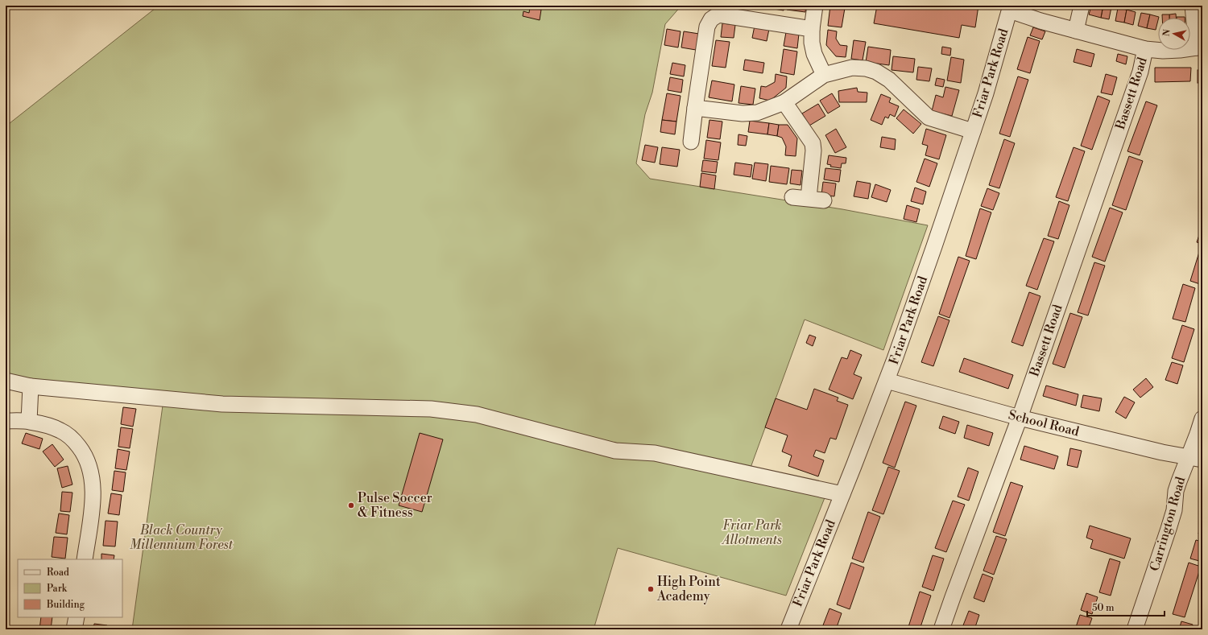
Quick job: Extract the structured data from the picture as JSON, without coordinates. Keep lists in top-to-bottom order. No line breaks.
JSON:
{"streets":{"street":["Friar Park Road","Bassett Road","School Road","Carrington Road"]},"crossings":[["Friar Park Road","School Road"],["Bassett Road","School Road"],["School Road","Carrington Road"]],"parks":["Friar Park Allotments","Black Country Millennium Forest"],"places":["Pulse Soccer & Fitness","High Point Academy"],"legend":["Road","Park","Building"],"scale_bar":"50 m","north":"left"}
